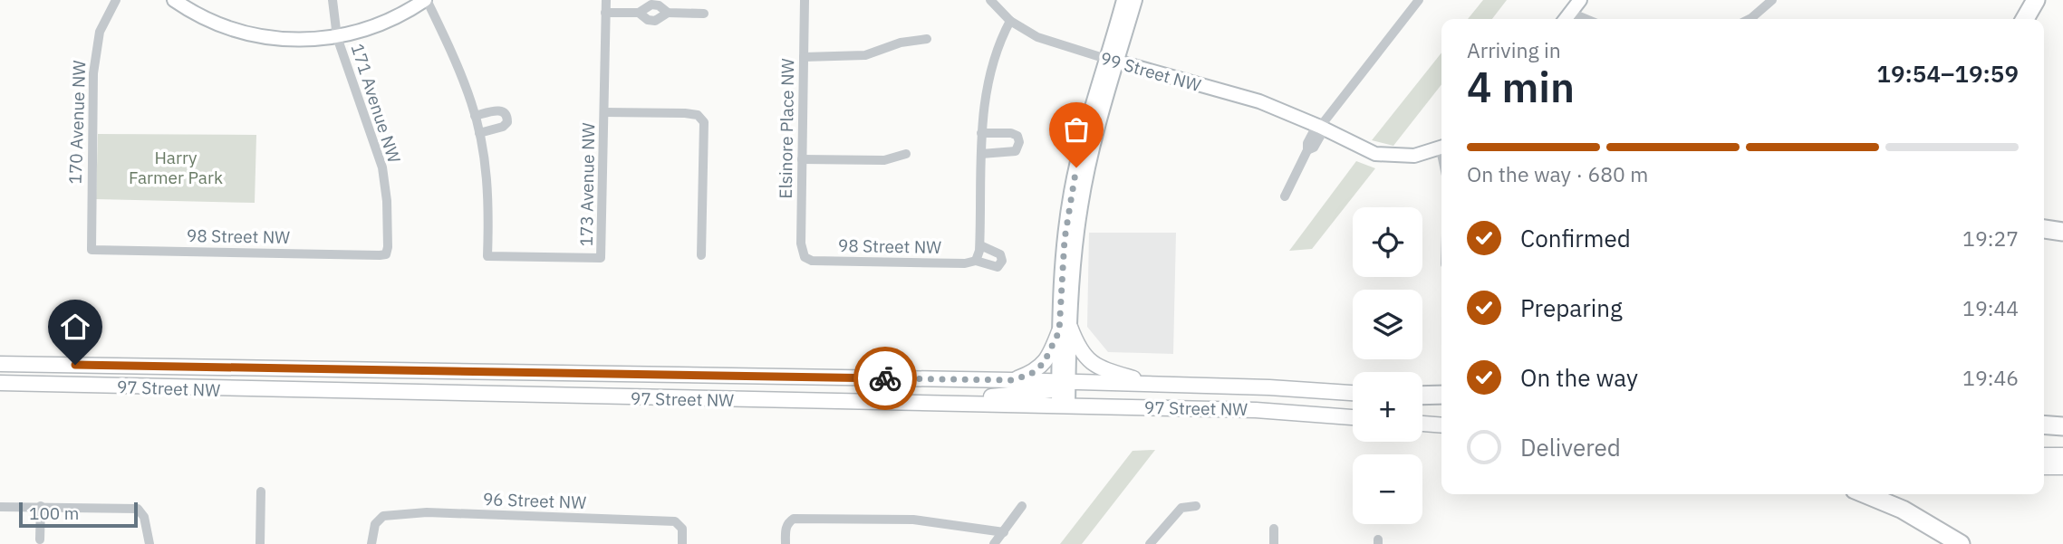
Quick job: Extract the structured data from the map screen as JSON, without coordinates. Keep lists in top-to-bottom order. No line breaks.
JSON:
{"streets":{"main road":["97 Street NW"],"street":["99 Street NW","171 Avenue NW","170 Avenue NW","Elsinore Place NW","173 Avenue NW","98 Street NW","96 Street NW"]},"crossings":[["171 Avenue NW","98 Street NW"],["170 Avenue NW","98 Street NW"],["Elsinore Place NW","98 Street NW"]],"parks":["Harry Farmer Park"],"scale_bar":"100 m","page":{"heading":["4 min","Arriving in","19:54–19:59"],"bar":"On the way · 680 m","list":[["Confirmed","19:27"],["Preparing","19:44"],["On the way","19:46"],"Delivered"],"map_buttons":["+","−"],"scale":"100 m"}}
